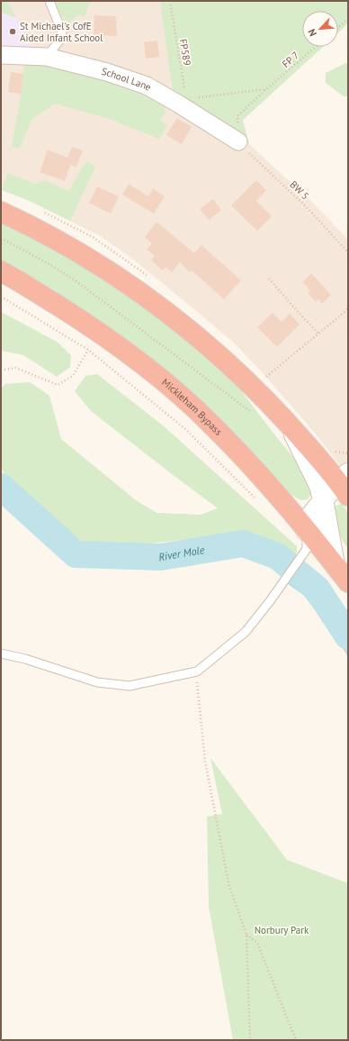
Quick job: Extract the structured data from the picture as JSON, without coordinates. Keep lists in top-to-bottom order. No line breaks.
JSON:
{"streets":{"highway":["Mickleham Bypass"],"street":["School Lane"],"path":["FP589","FP 7","BW 5"]},"crossings":[["FP589","School Lane"],["FP 7","School Lane"],["FP 7","BW 5"],["School Lane","BW 5"]],"water":["River Mole"],"parks":["Norbury Park"],"places":["St Michael's CofE Aided Infant School"],"north":"bottom left"}
